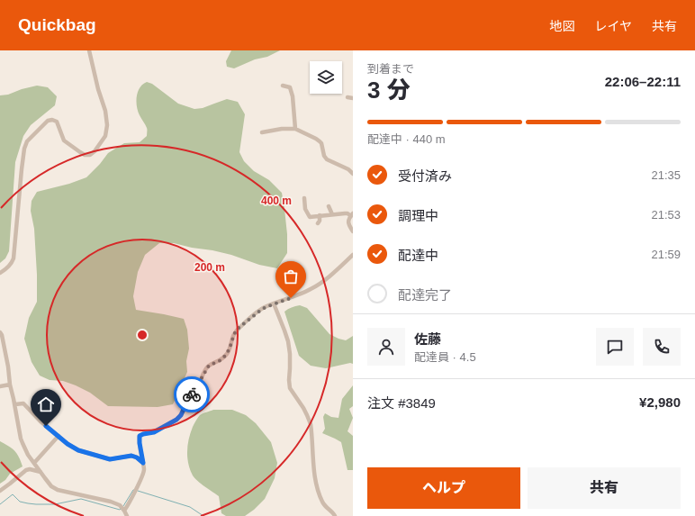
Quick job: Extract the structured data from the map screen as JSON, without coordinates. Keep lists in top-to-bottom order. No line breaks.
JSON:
{"page":{"header":"Quickbag","nav":["地図","レイヤ","共有"],"heading":["3 分","到着まで","22:06–22:11"],"panel":["佐藤","配達員 · 4.5","注文 #3849","¥2,980"],"bar":"配達中 · 440 m","list":[["受付済み","21:35"],["調理中","21:53"],["配達中","21:59"],"配達完了"],"buttons":["ヘルプ","共有"]},"rings":["400 m","200 m"]}
